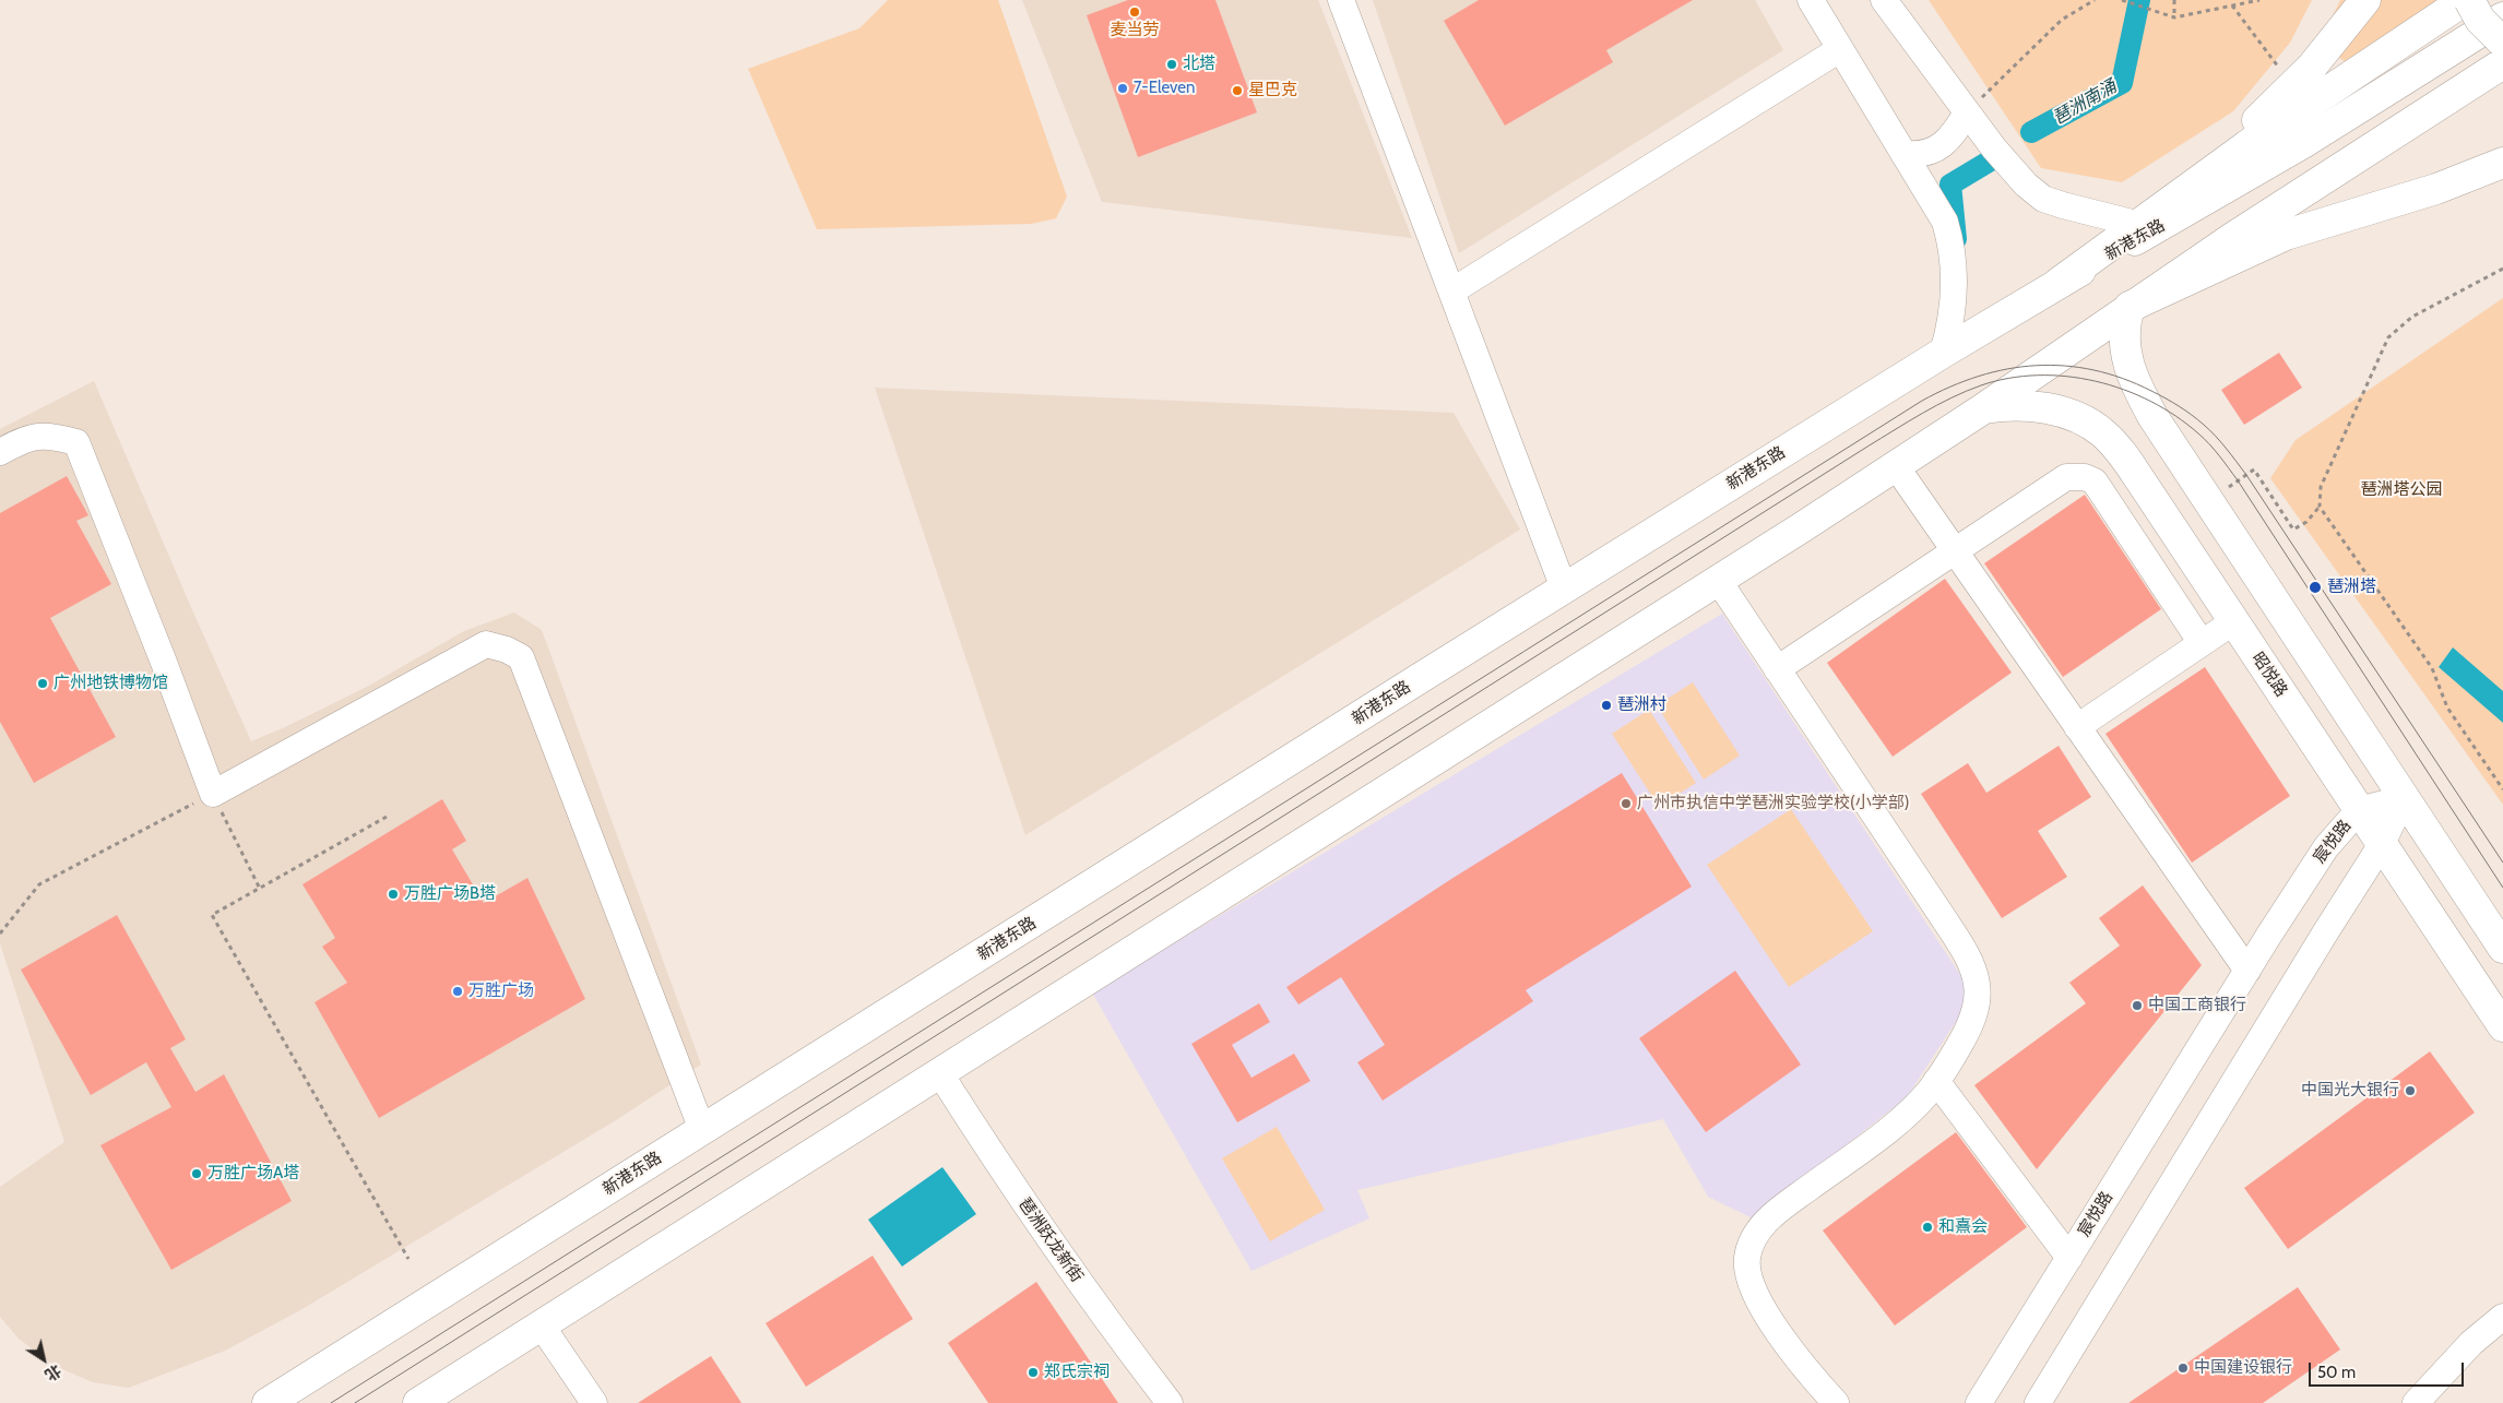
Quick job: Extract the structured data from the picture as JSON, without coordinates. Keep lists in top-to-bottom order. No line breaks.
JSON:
{"streets":{"main road":["新港东路","昭悦路"],"street":["宸悦路","琶洲跃龙新街"]},"crossings":[["昭悦路","宸悦路"]],"water":["琶洲南涌"],"parks":["琶洲塔公园"],"places":["麦当劳","北塔","7-Eleven","星巴克","琶洲塔","广州地铁博物馆","琶洲村","广州市执信中学琶洲实验学校(小学部)","万胜广场B塔","万胜广场","中国工商银行","中国光大银行","万胜广场A塔","和熹会","中国建设银行","郑氏宗祠"],"scale_bar":"50 m","north":"bottom right"}
